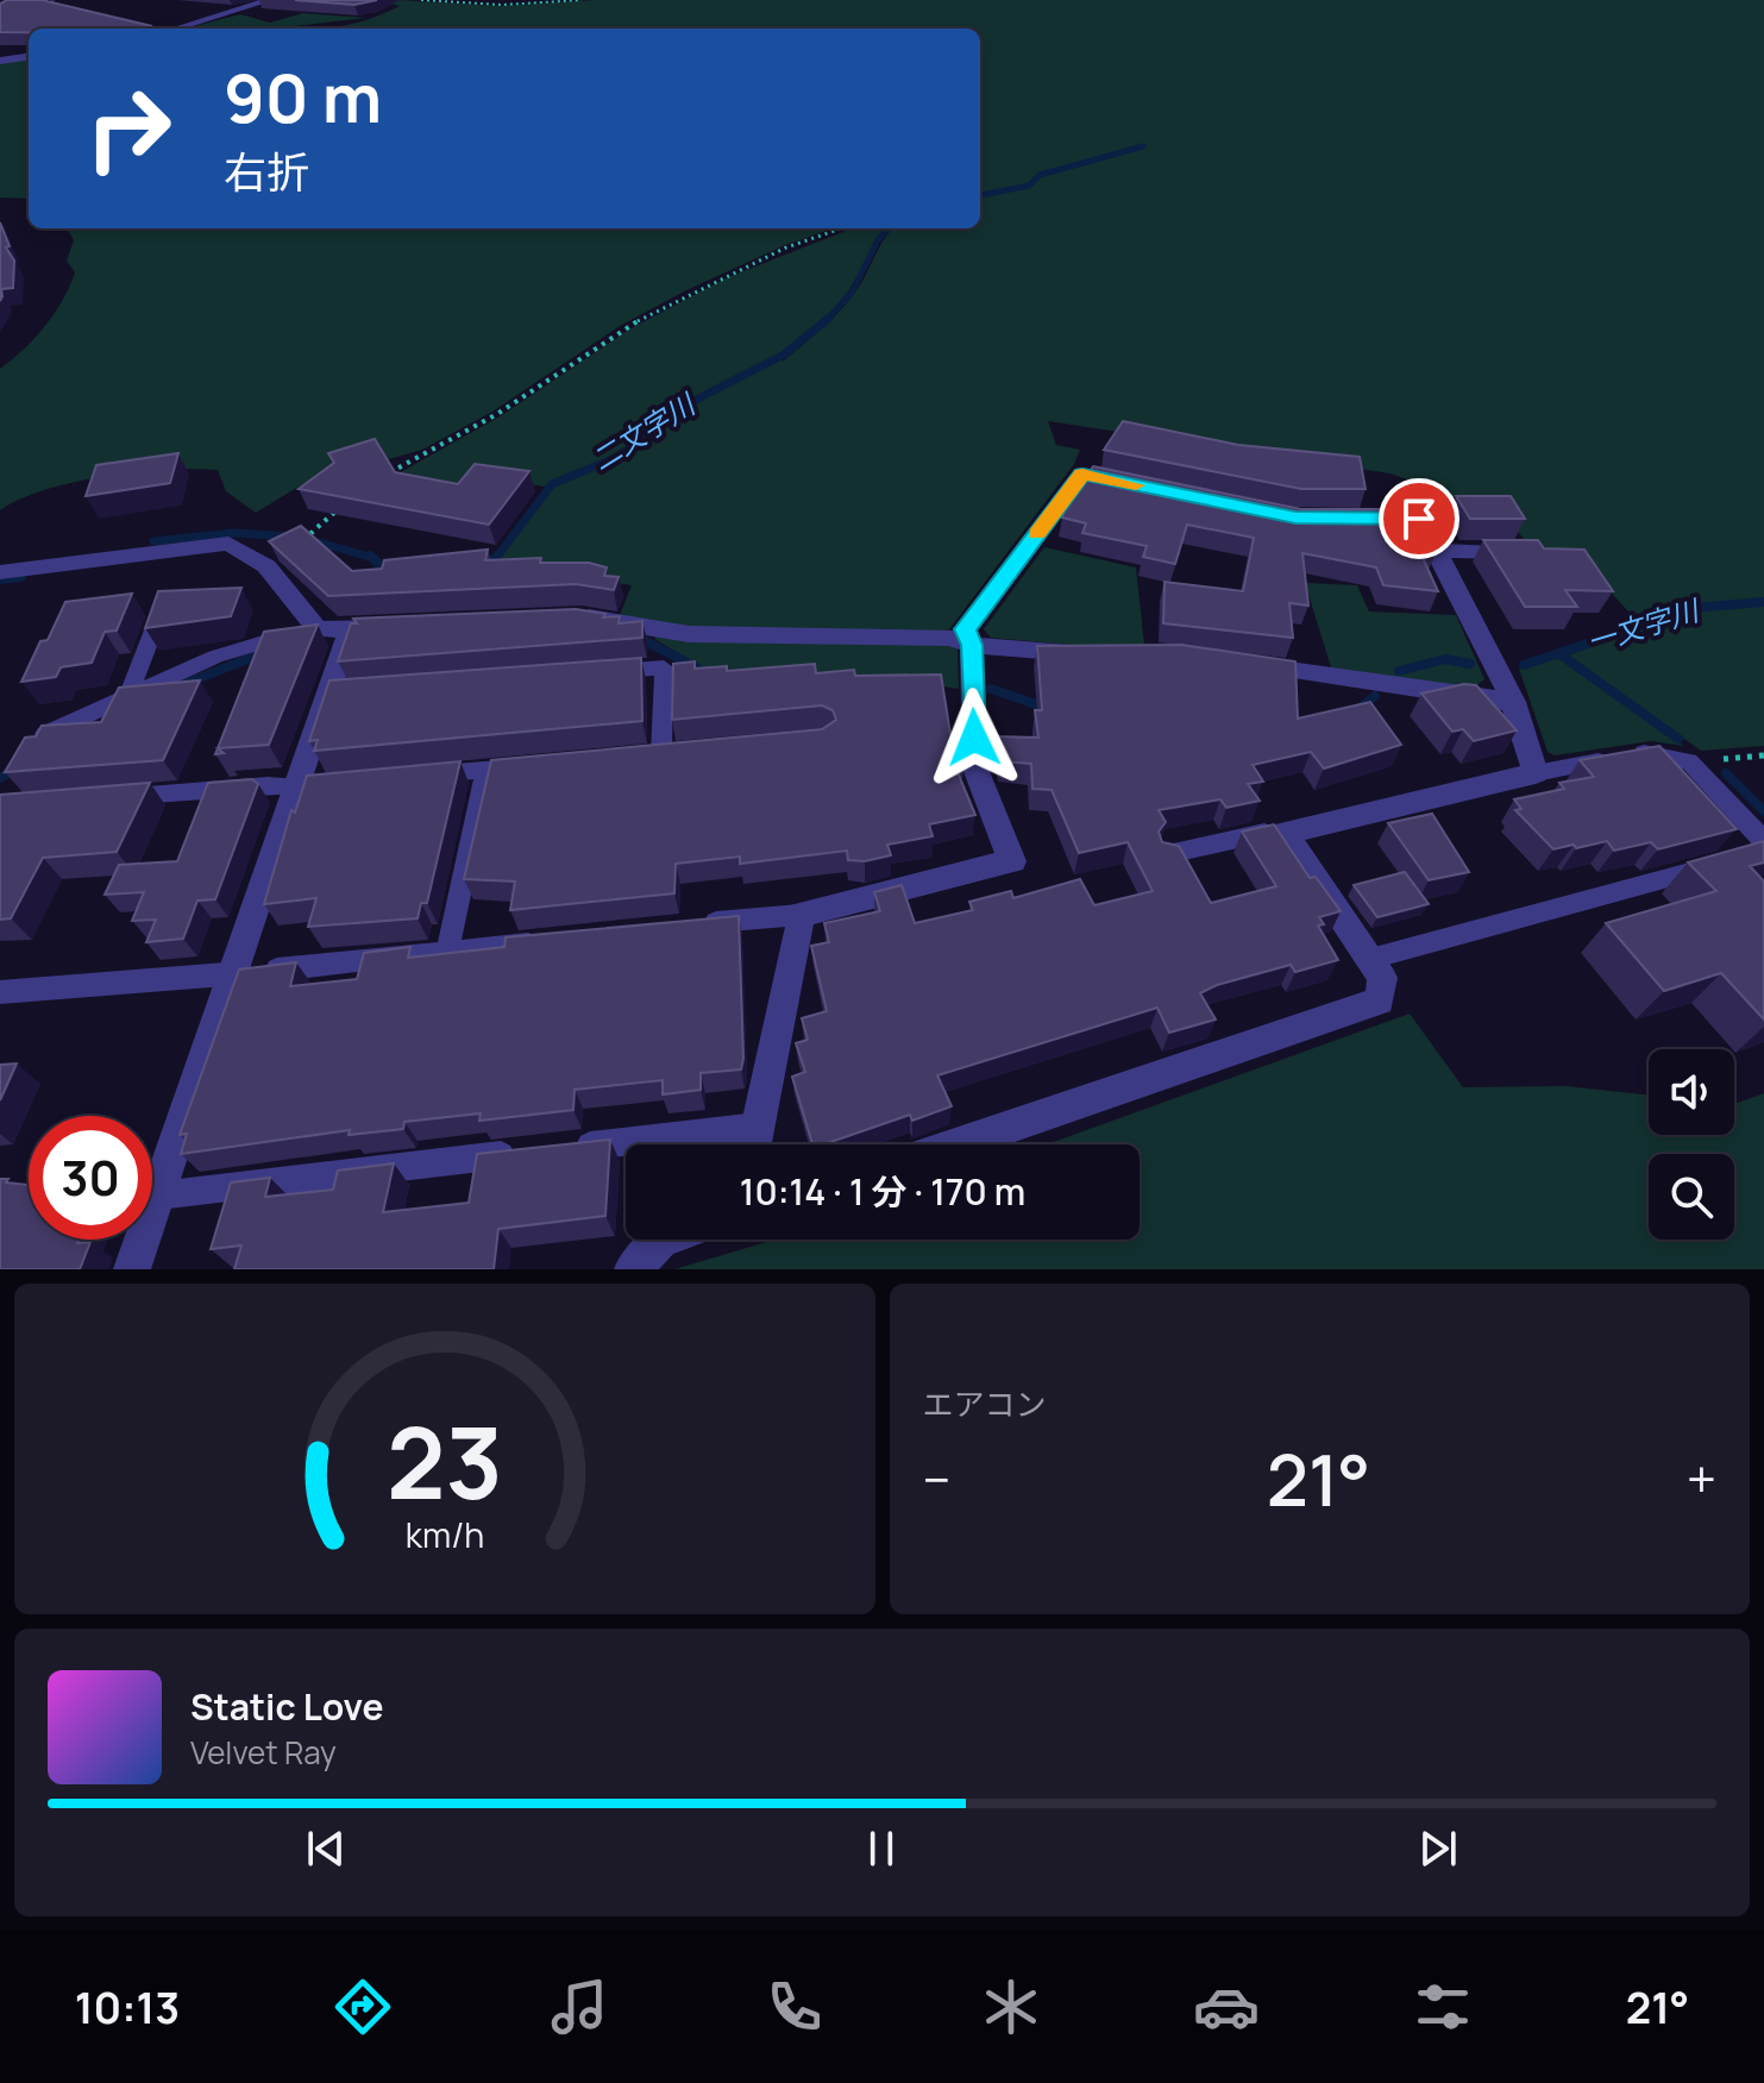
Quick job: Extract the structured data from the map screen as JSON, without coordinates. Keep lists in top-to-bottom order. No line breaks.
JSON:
{"water":["二文字川","一文字川"],"page":{"turn":["90 m","右折"],"limit":"30","trip":"10:14 · 1 分 · 170 m","tile":"エアコン","heat":["−","21°","+"],"song":["Static Love","Velvet Ray"],"tabs":["10:13","21°"],"gauge":["23","km/h"]}}
